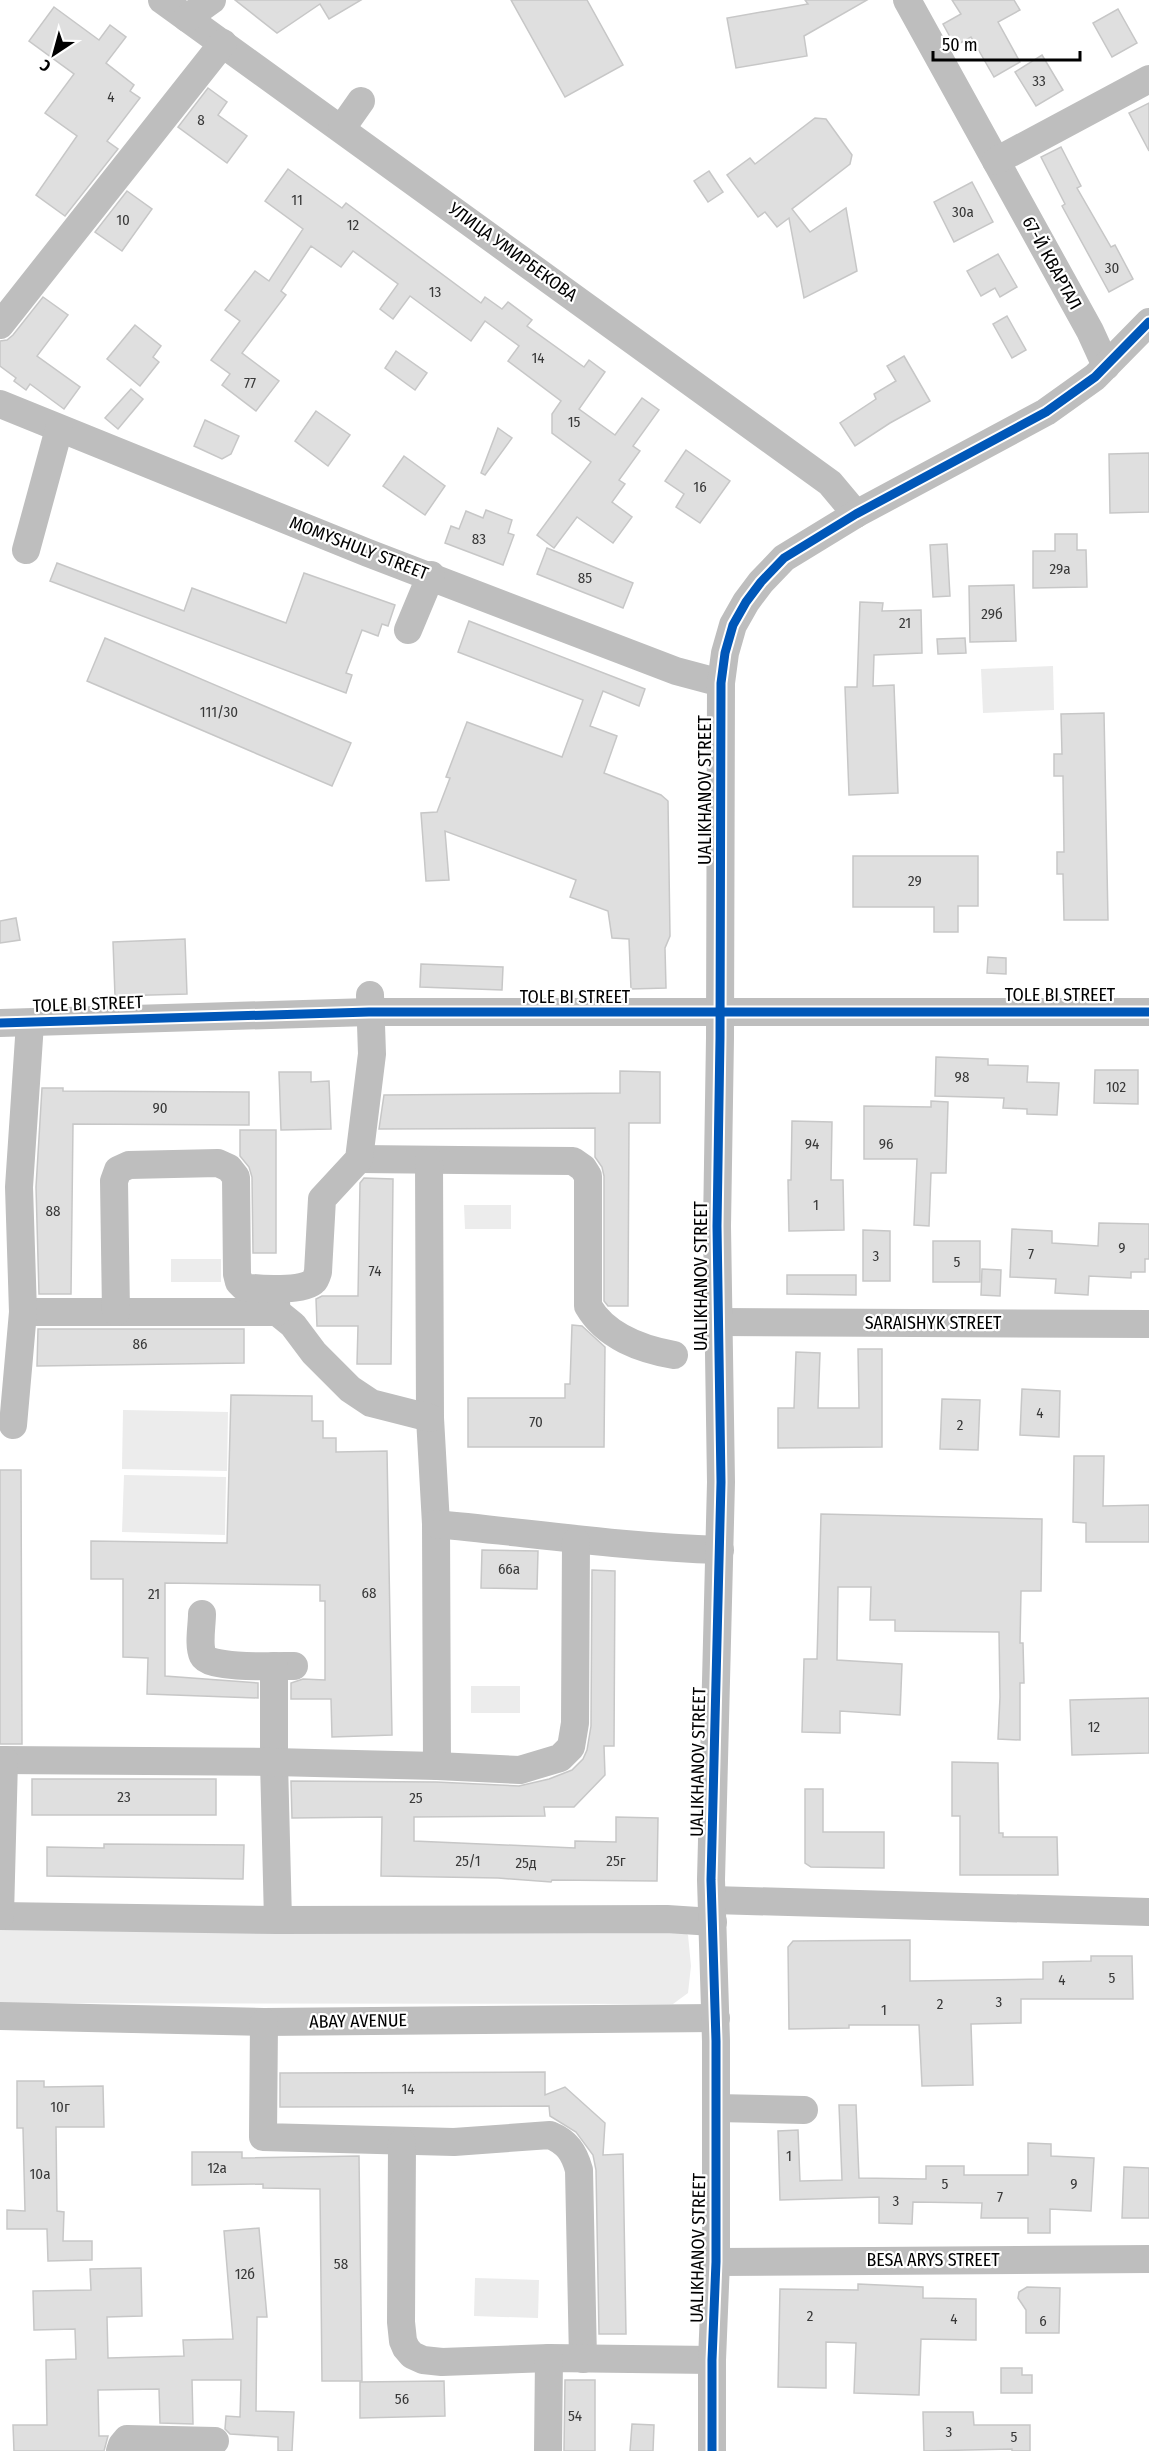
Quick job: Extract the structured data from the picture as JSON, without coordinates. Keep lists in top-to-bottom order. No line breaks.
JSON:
{"streets":{"street":["УЛИЦА УМИРБЕКОВА","67-Й КВАРТАЛ","MOMYSHULY STREET","UALIKHANOV STREET","TOLE BI STREET","SARAISHYK STREET","ABAY AVENUE","BESA ARYS STREET"]},"crossings":[["УЛИЦА УМИРБЕКОВА","UALIKHANOV STREET"],["67-Й КВАРТАЛ","UALIKHANOV STREET"],["MOMYSHULY STREET","UALIKHANOV STREET"],["UALIKHANOV STREET","TOLE BI STREET"],["UALIKHANOV STREET","SARAISHYK STREET"],["UALIKHANOV STREET","ABAY AVENUE"],["UALIKHANOV STREET","BESA ARYS STREET"]],"house_numbers":["33","4","8","11","30а","10","12","30","13","14","77","15","16","83","29а","85","29б","21","111/30","29","98","102","90","94","96","1","88","9","7","3","5","74","86","4","70","2","66а","68","21","12","23","25","25/1","25г","25д","5","4","3","2","1","14","10г","1","12а","10а","5","9","7","3","58","12б","2","4","6","56","54","3","5"],"scale_bar":"50 m","north":"bottom left"}
